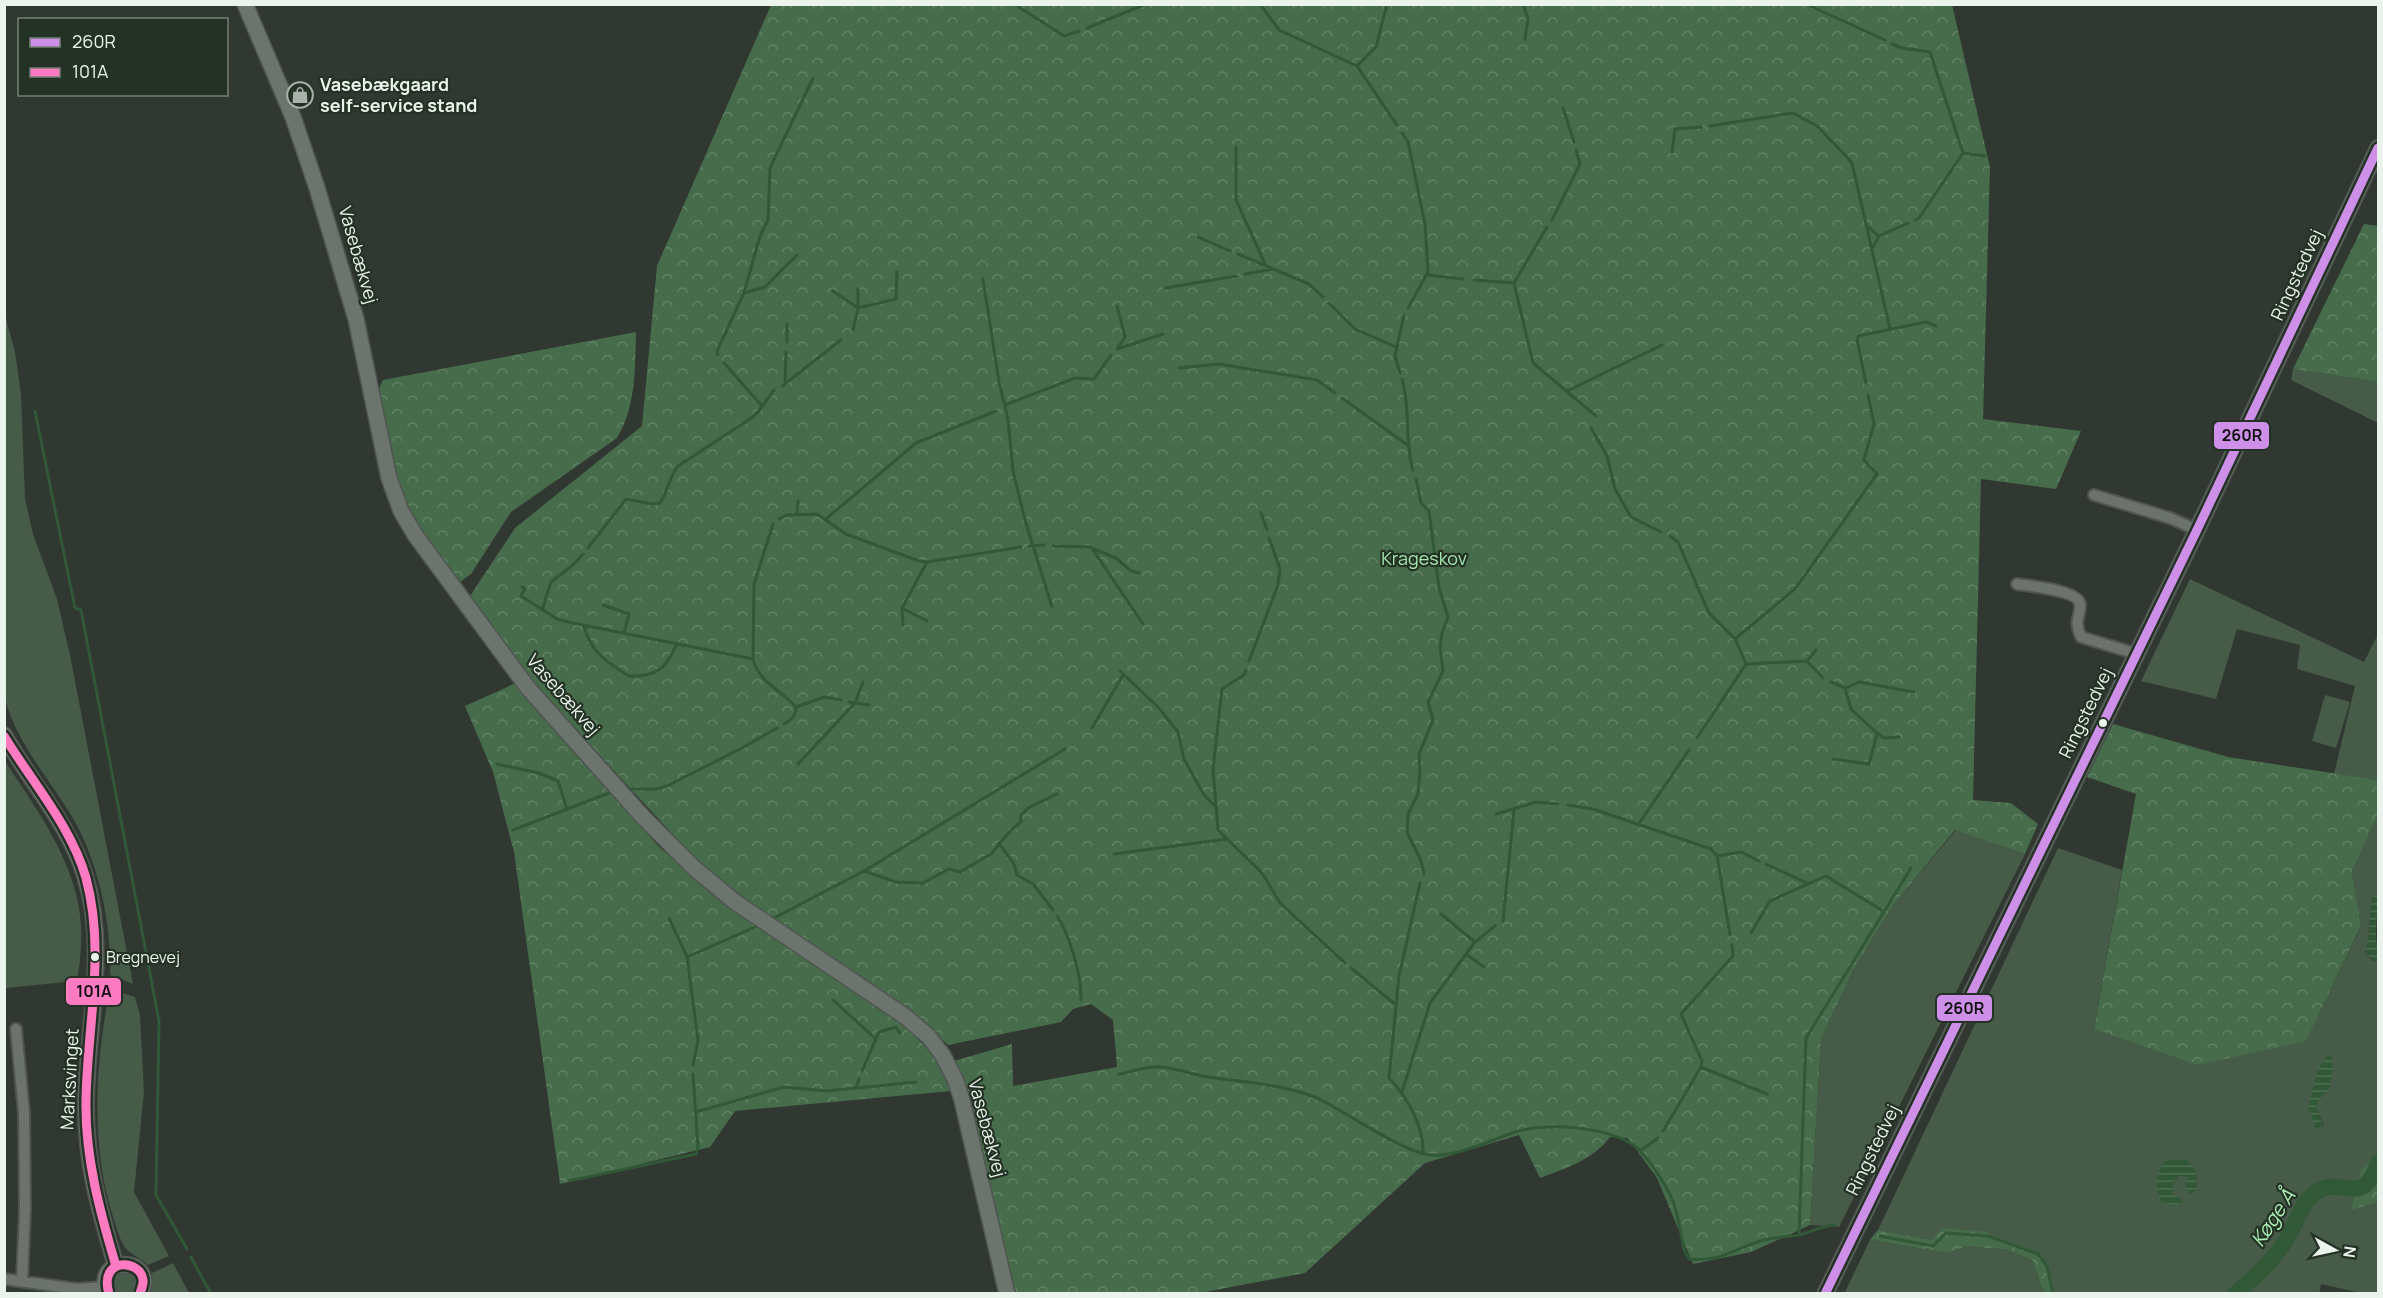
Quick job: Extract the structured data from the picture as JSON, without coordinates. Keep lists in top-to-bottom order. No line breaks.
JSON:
{"streets":{"street":["Vasebækvej","Ringstedvej","Marksvinget"]},"water":["Køge Å"],"parks":["Krageskov"],"places":{"shop":["Vasebækgaard self-service stand"],"other":["Bregnevej"]},"lines":["transit line 260R","transit line 101A"],"legend":["260R","101A"],"north":"right"}
